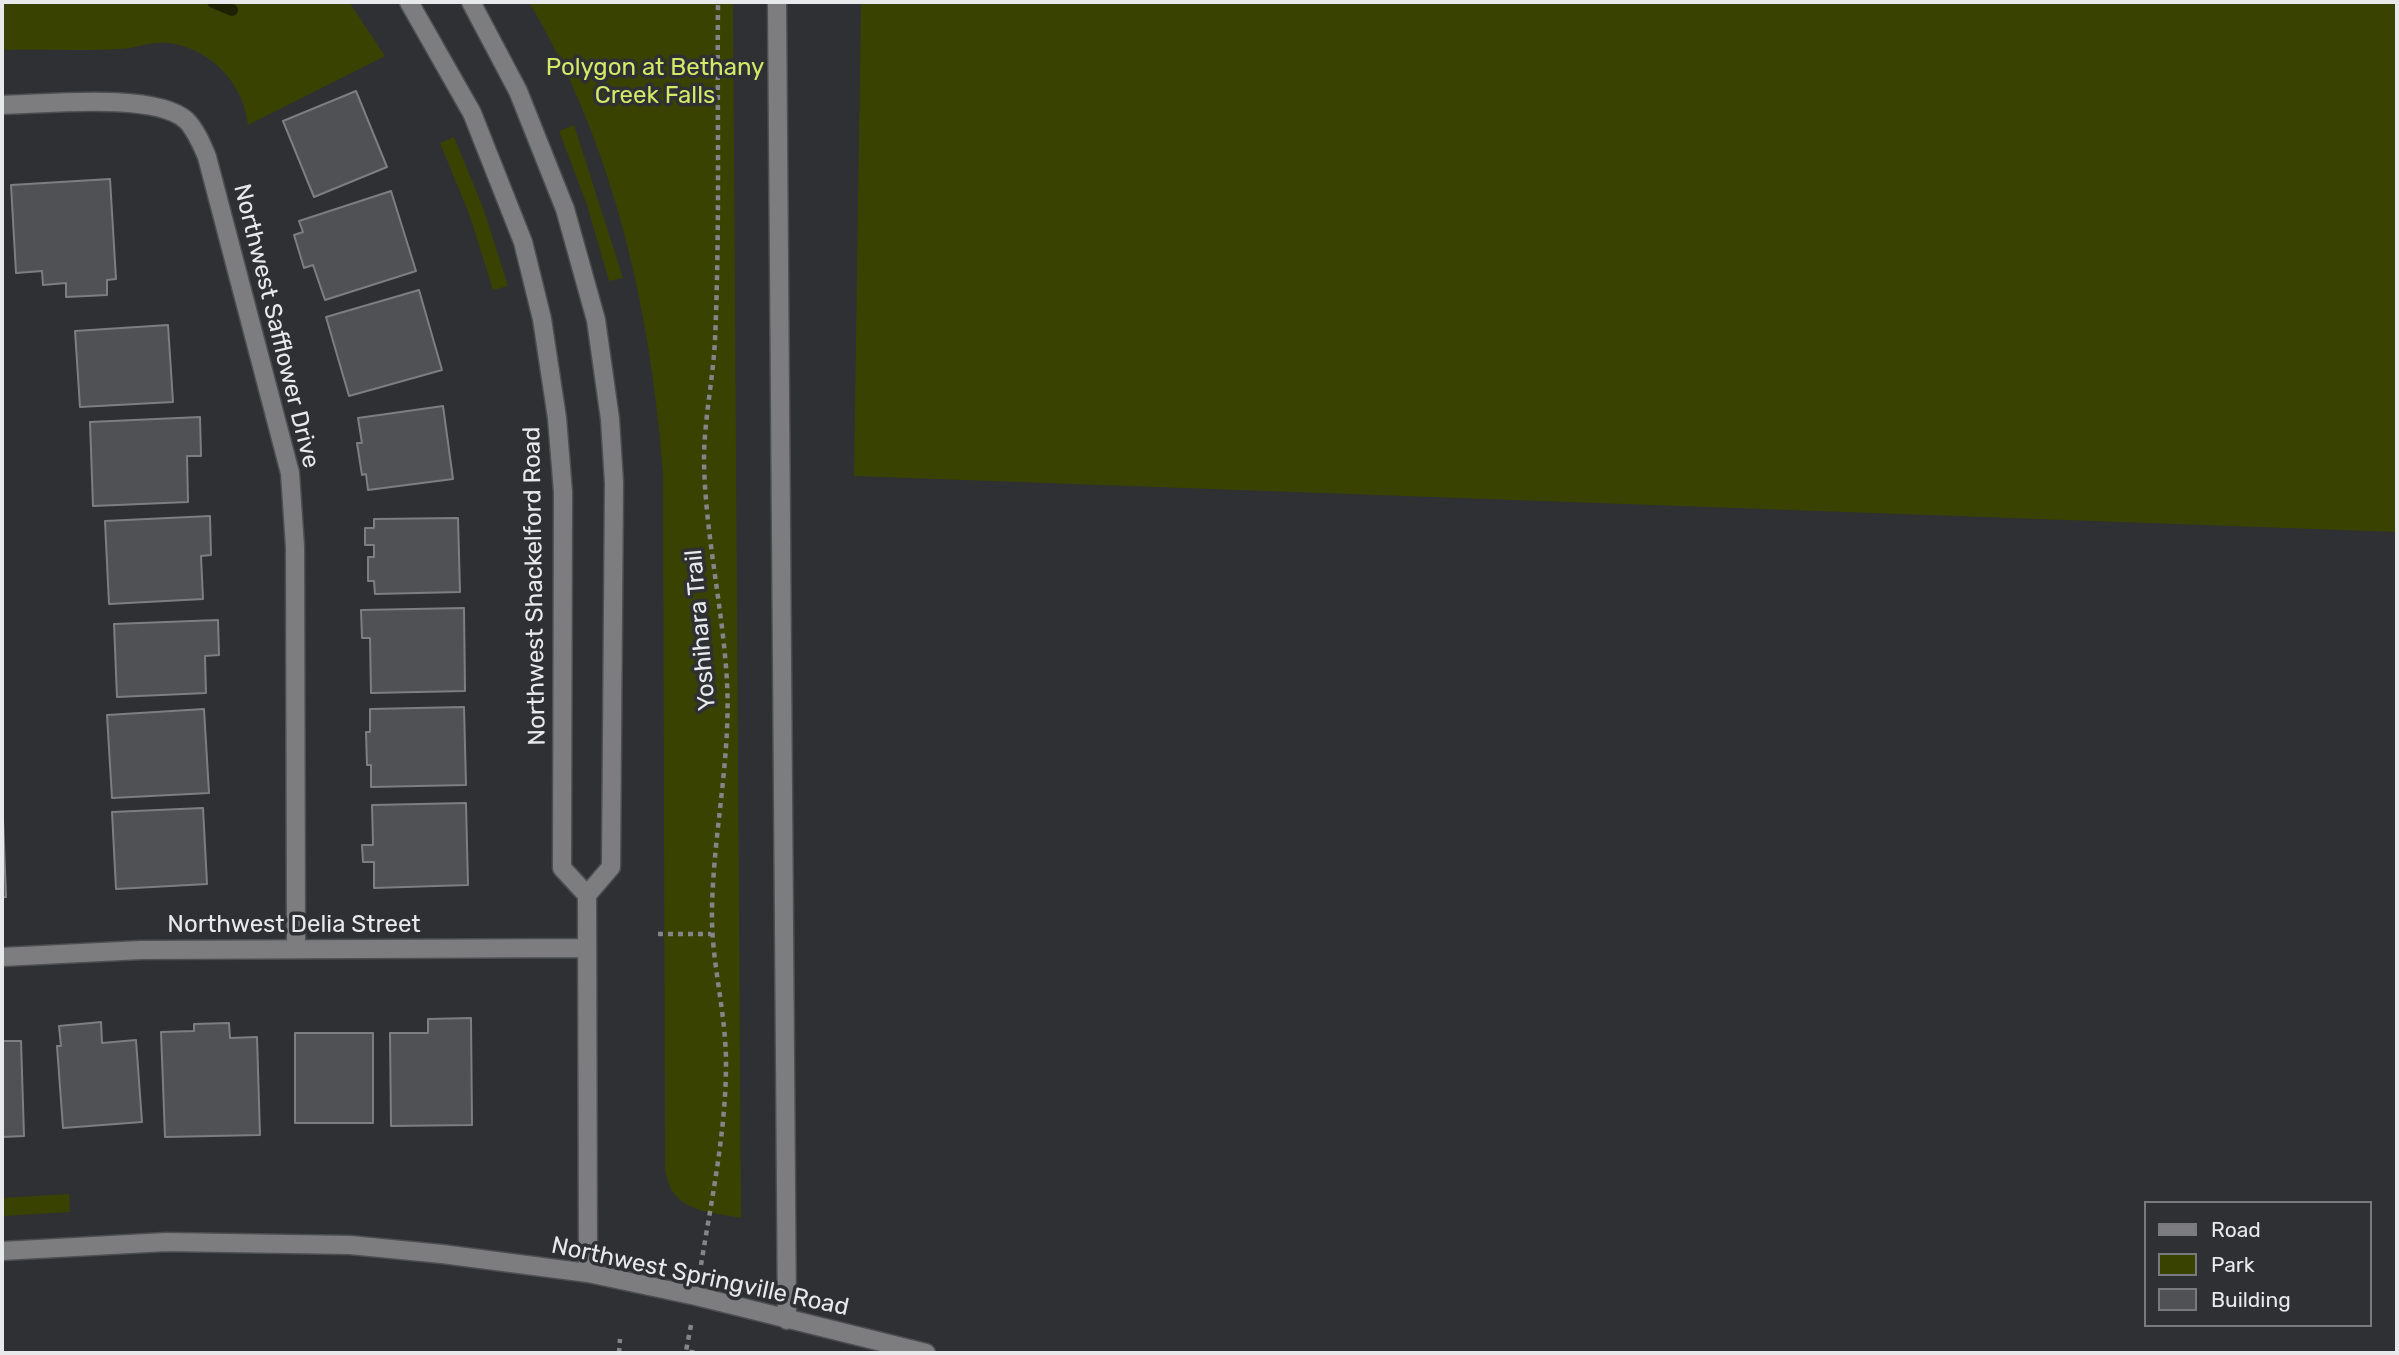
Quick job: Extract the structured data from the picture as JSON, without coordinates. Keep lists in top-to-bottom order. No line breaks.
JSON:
{"streets":{"street":["Northwest Safflower Drive","Northwest Shackelford Road","Northwest Delia Street","Northwest Springville Road"],"path":["Yoshihara Trail"]},"crossings":[["Northwest Safflower Drive","Northwest Delia Street"]],"parks":["Polygon at Bethany Creek Falls"],"legend":["Road","Park","Building"]}
